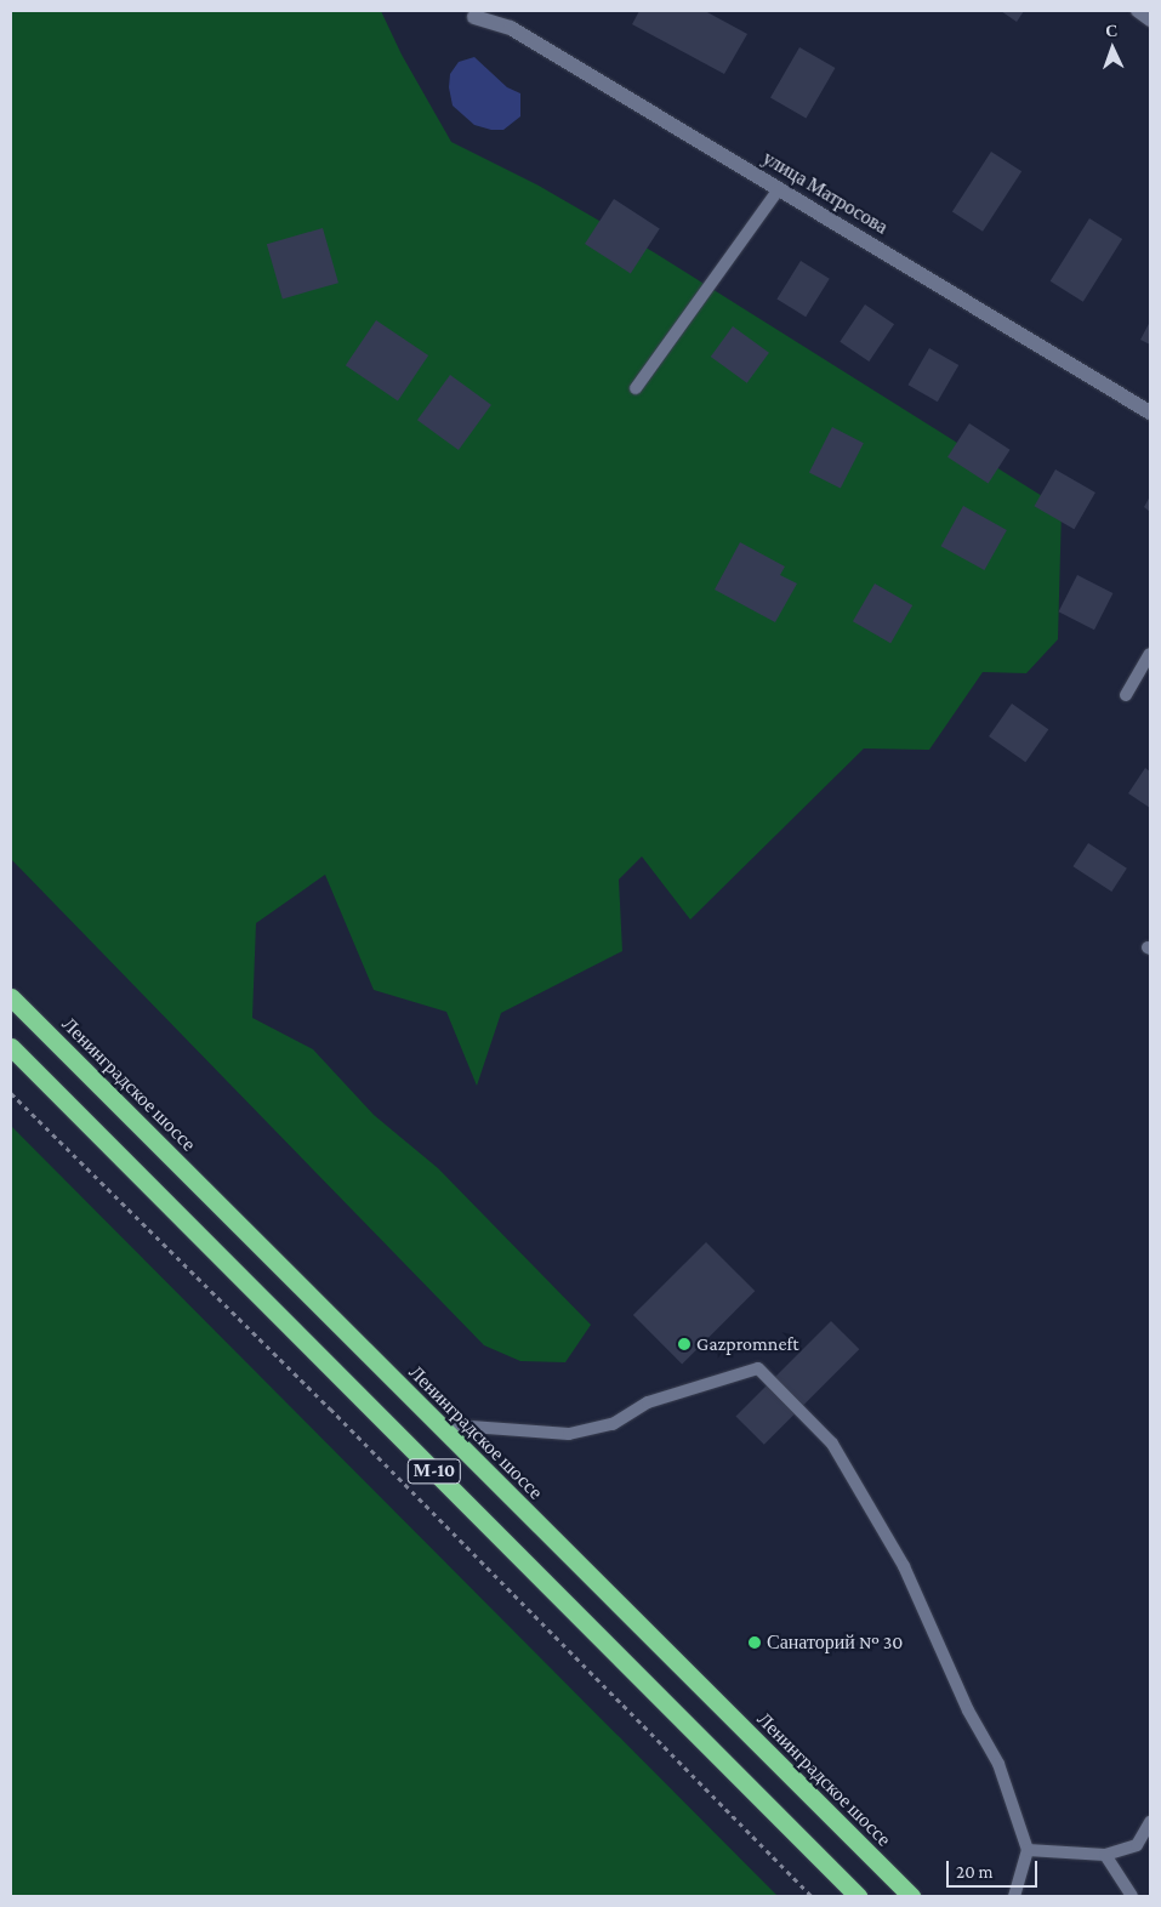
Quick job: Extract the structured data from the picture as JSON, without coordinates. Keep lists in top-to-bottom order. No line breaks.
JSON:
{"streets":{"highway":["Ленинградское шоссе","М-10"],"street":["улица Матросова"]},"places":["Gazpromneft","Санаторий № 30"],"scale_bar":"20 m","north":"top"}
